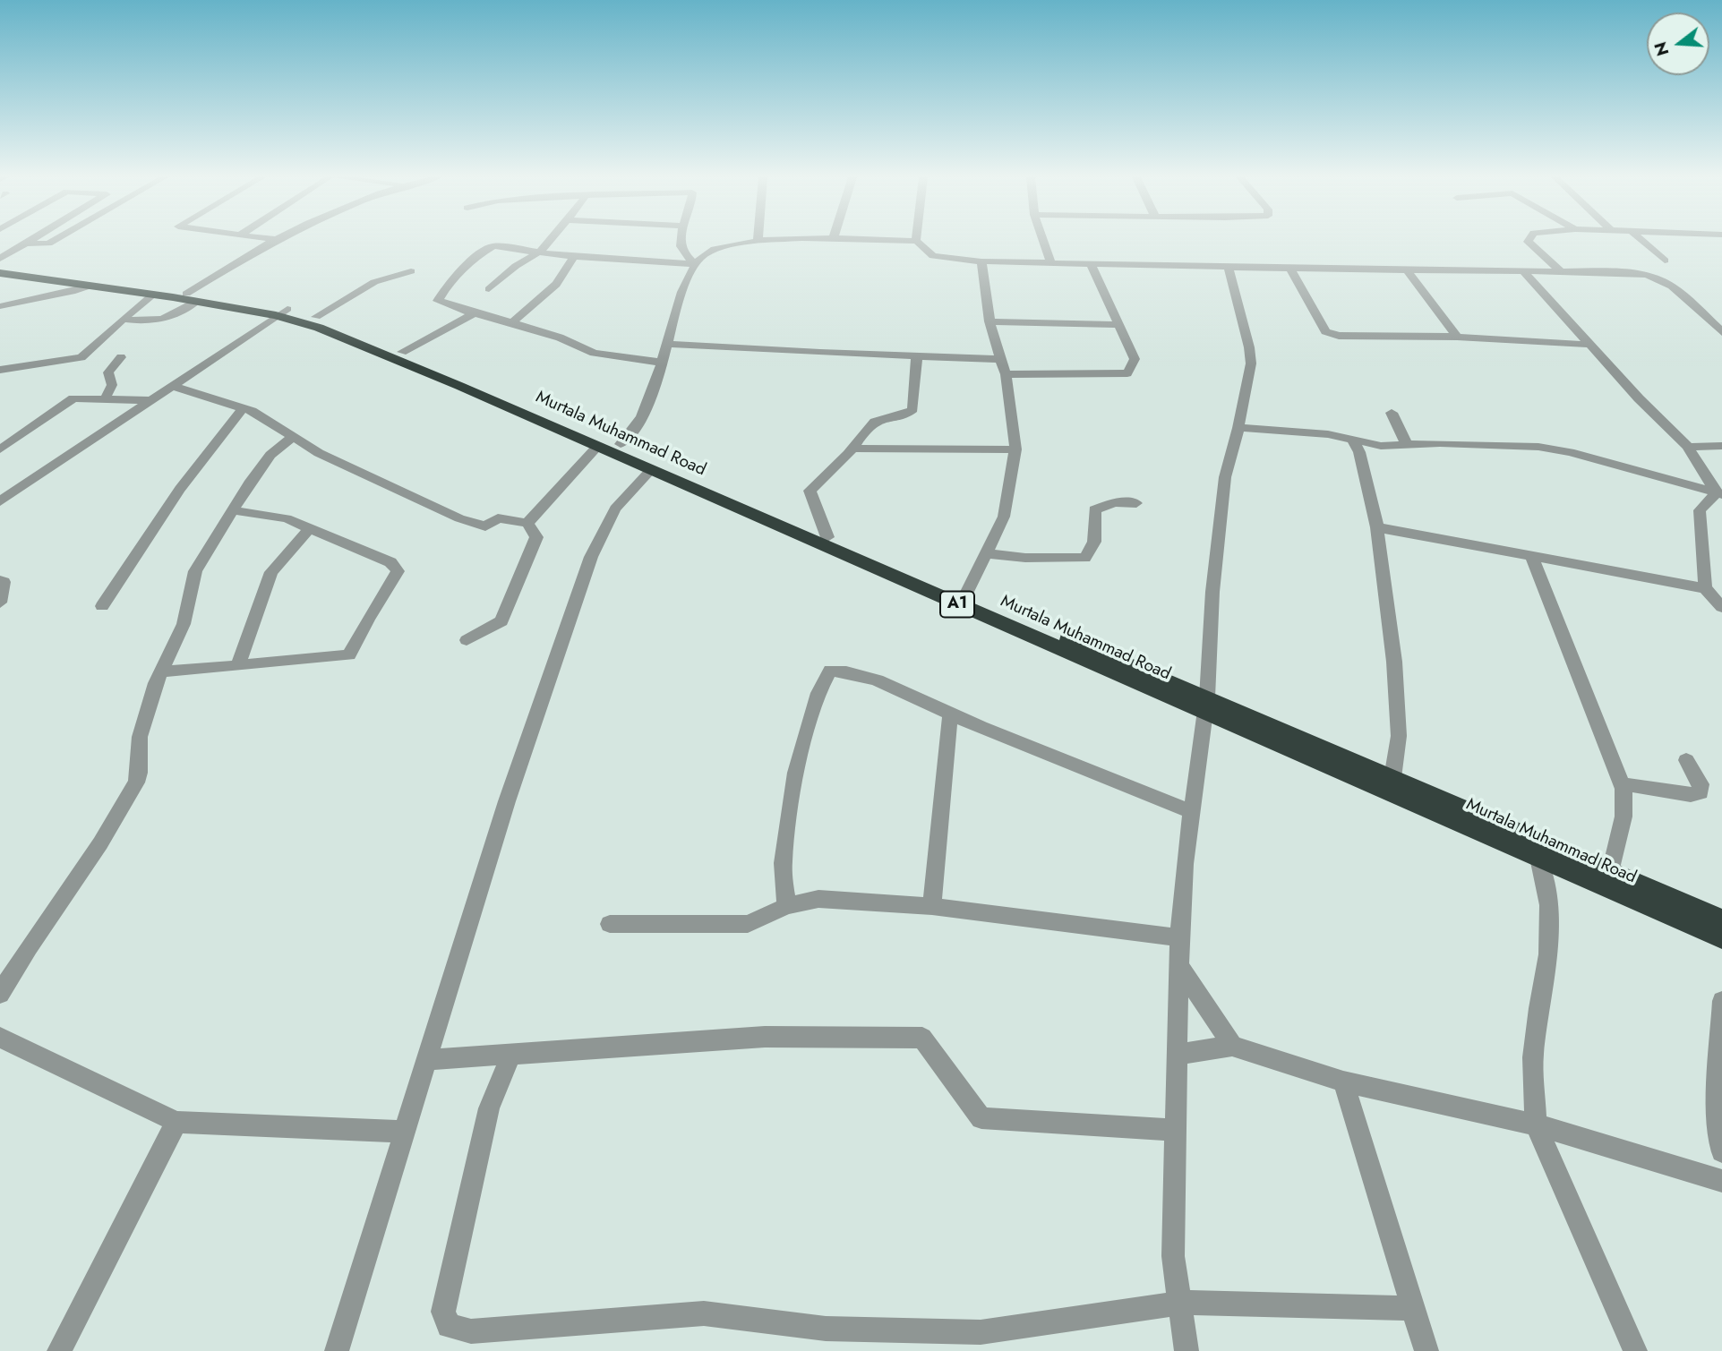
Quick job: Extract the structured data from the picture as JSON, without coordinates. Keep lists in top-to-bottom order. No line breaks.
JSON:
{"streets":{"highway":["Murtala Muhammad Road","A1"]},"crossings":[["Murtala Muhammad Road","A1"]],"north":"left"}
